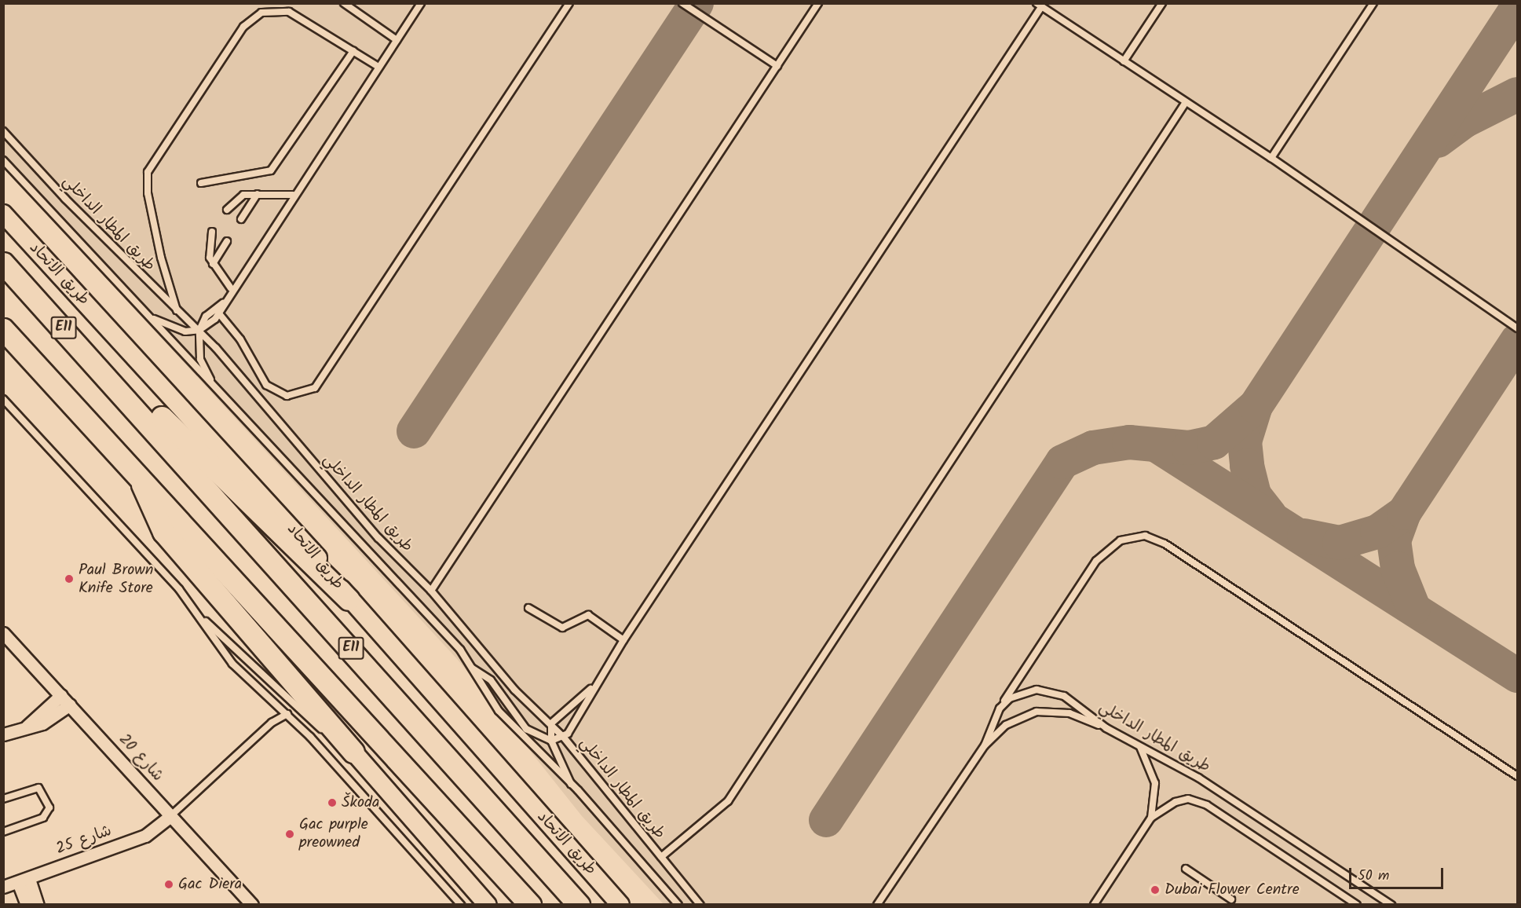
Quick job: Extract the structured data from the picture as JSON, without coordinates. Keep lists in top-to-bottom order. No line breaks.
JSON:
{"streets":{"highway":["طريق الاتحاد","E11"],"street":["شارع 20","شارع 25"],"lane":["طريق المطار الداخلي"]},"crossings":[["شارع 20","شارع 25"]],"places":["Paul Brown Knife Store","Škoda","Gac purple preowned","Gac Diera","Dubai Flower Centre"],"scale_bar":"50 m"}
